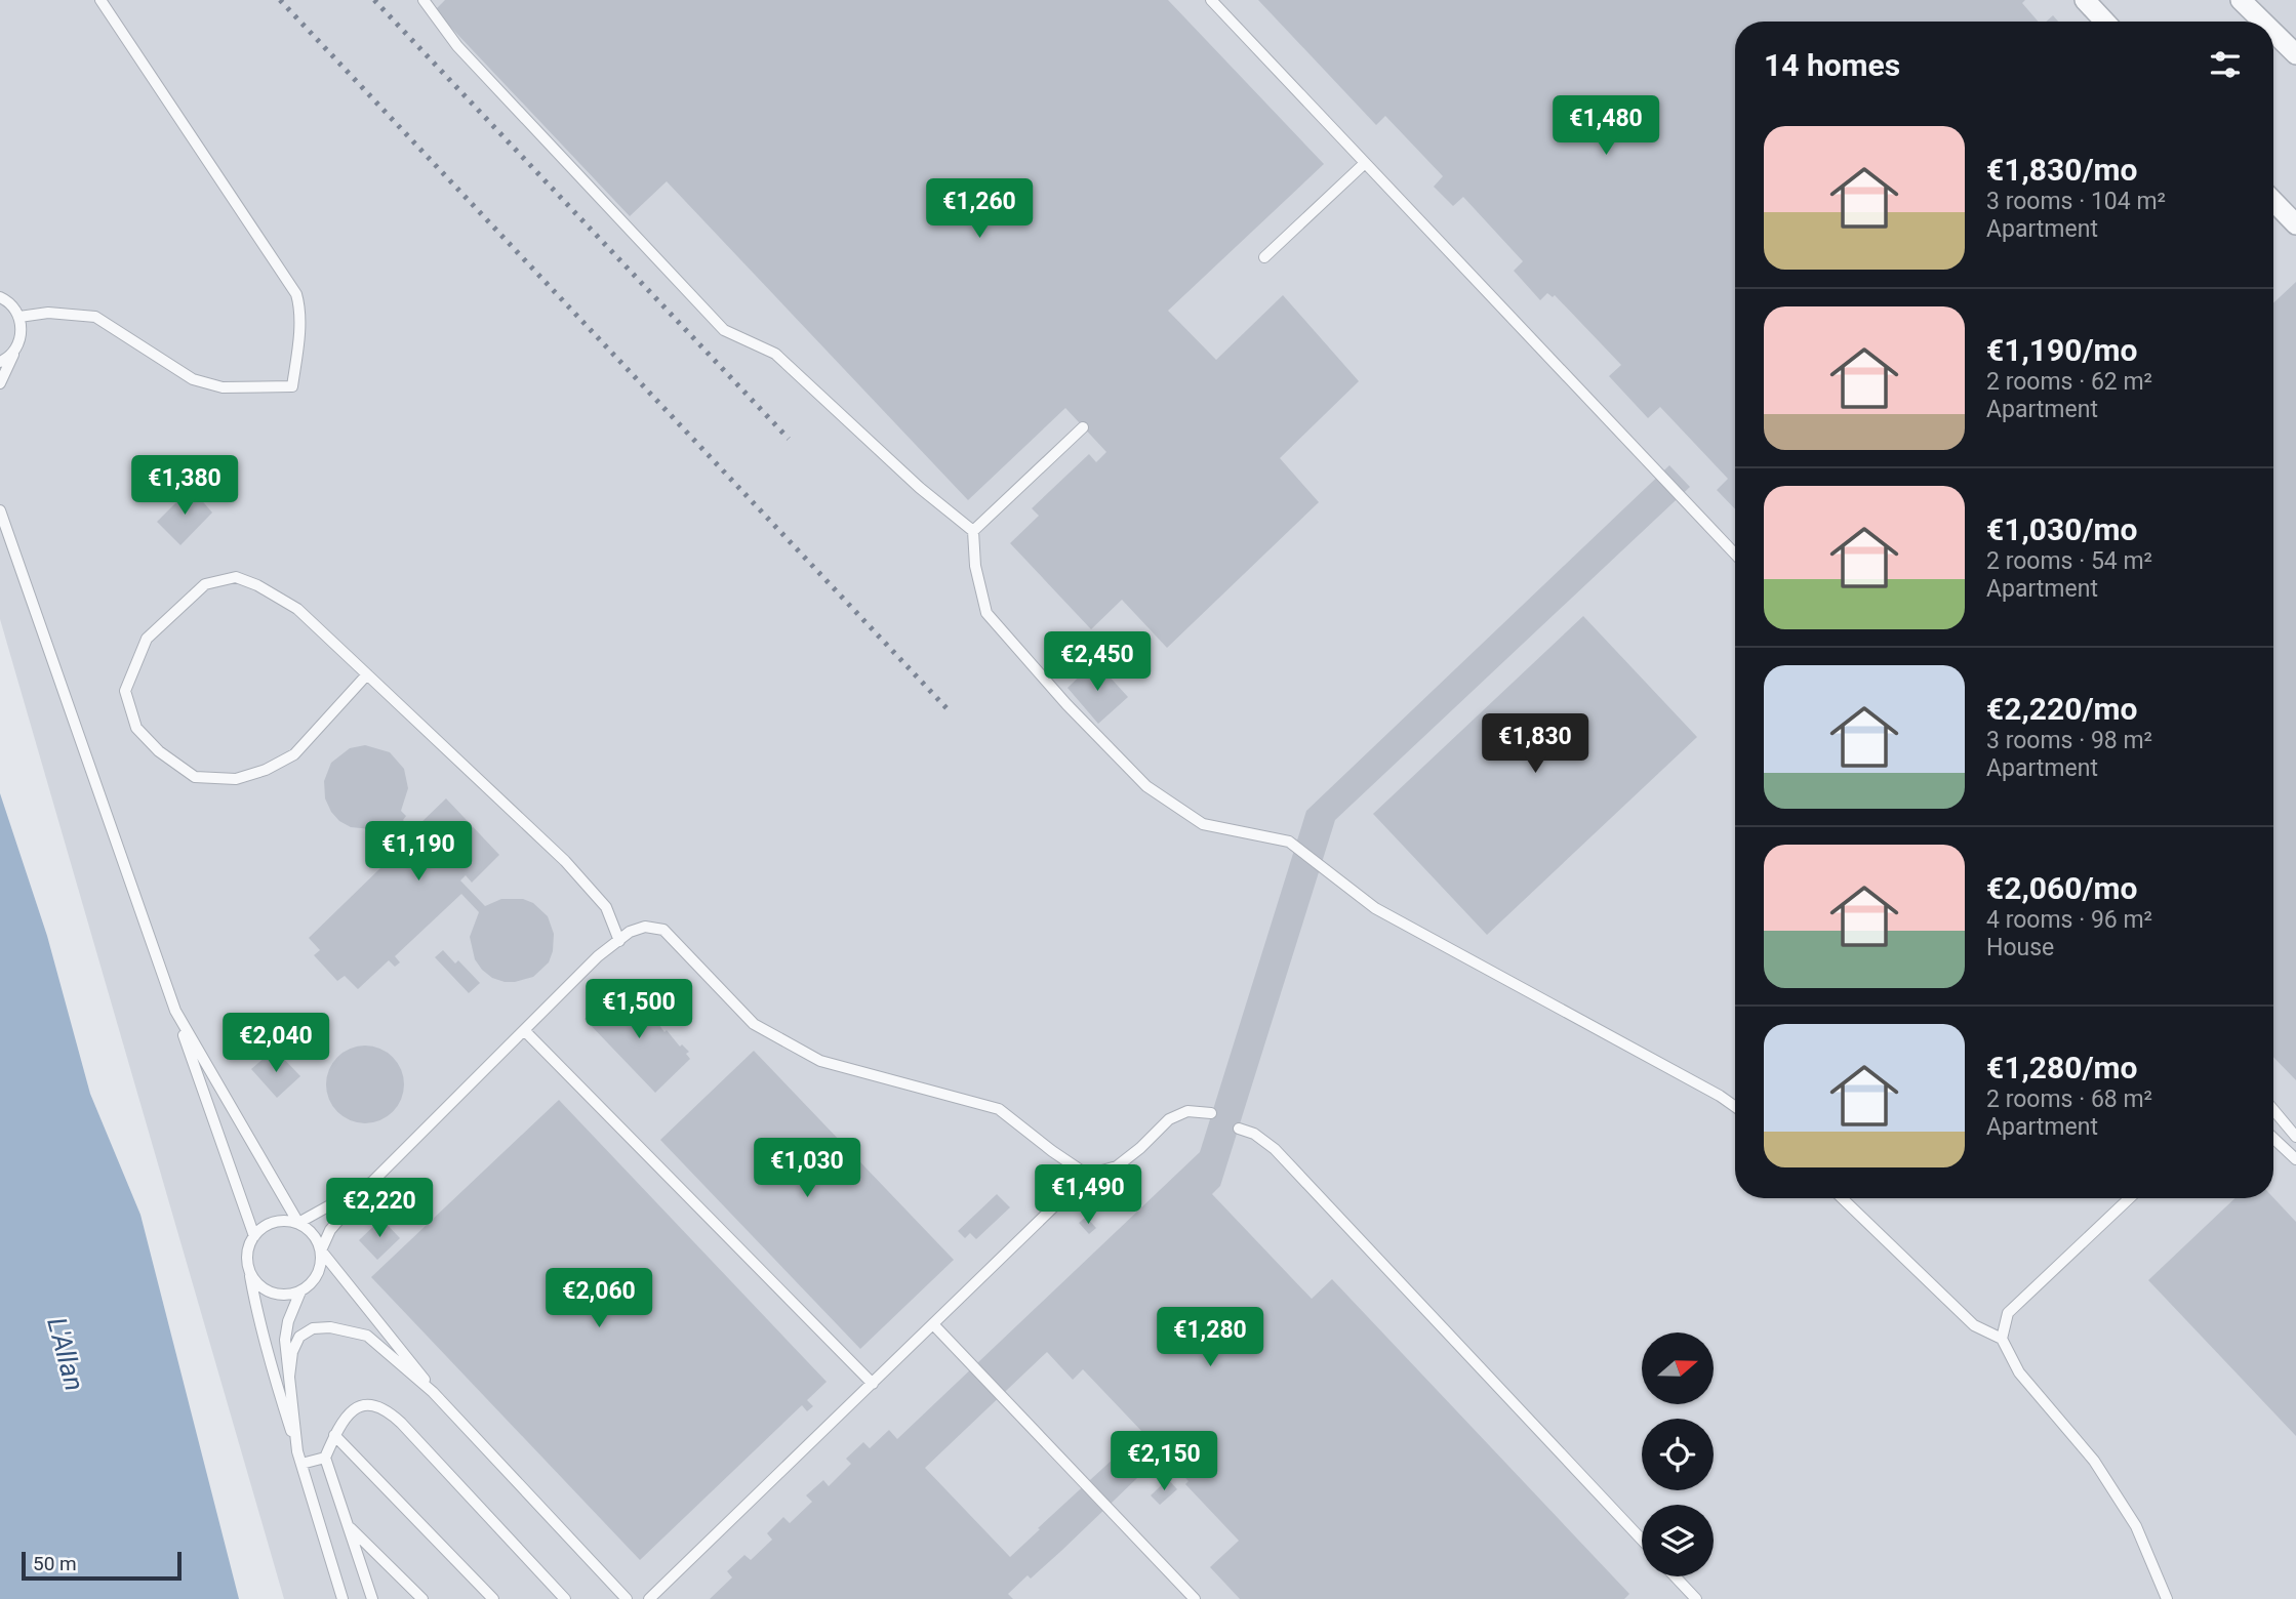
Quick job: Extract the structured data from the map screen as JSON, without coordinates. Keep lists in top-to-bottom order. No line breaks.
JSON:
{"water":["L'Allan"],"scale_bar":"50 m","north":"right","page":{"heading":"14 homes","price":["€1,480","€1,260","€1,380","€2,450","€1,830","€1,190","€1,500","€2,040","€1,030","€1,490","€2,220","€2,060","€1,280","€2,150"],"list":[{"name":"€1,830/mo","note":"3 rooms · 104 m² · Apartment"},{"name":"€1,190/mo","note":"2 rooms · 62 m² · Apartment"},{"name":"€1,030/mo","note":"2 rooms · 54 m² · Apartment"},{"name":"€2,220/mo","note":"3 rooms · 98 m² · Apartment"},{"name":"€2,060/mo","note":"4 rooms · 96 m² · House"},{"name":"€1,280/mo","note":"2 rooms · 68 m² · Apartment"}],"scale":"50 m"}}
